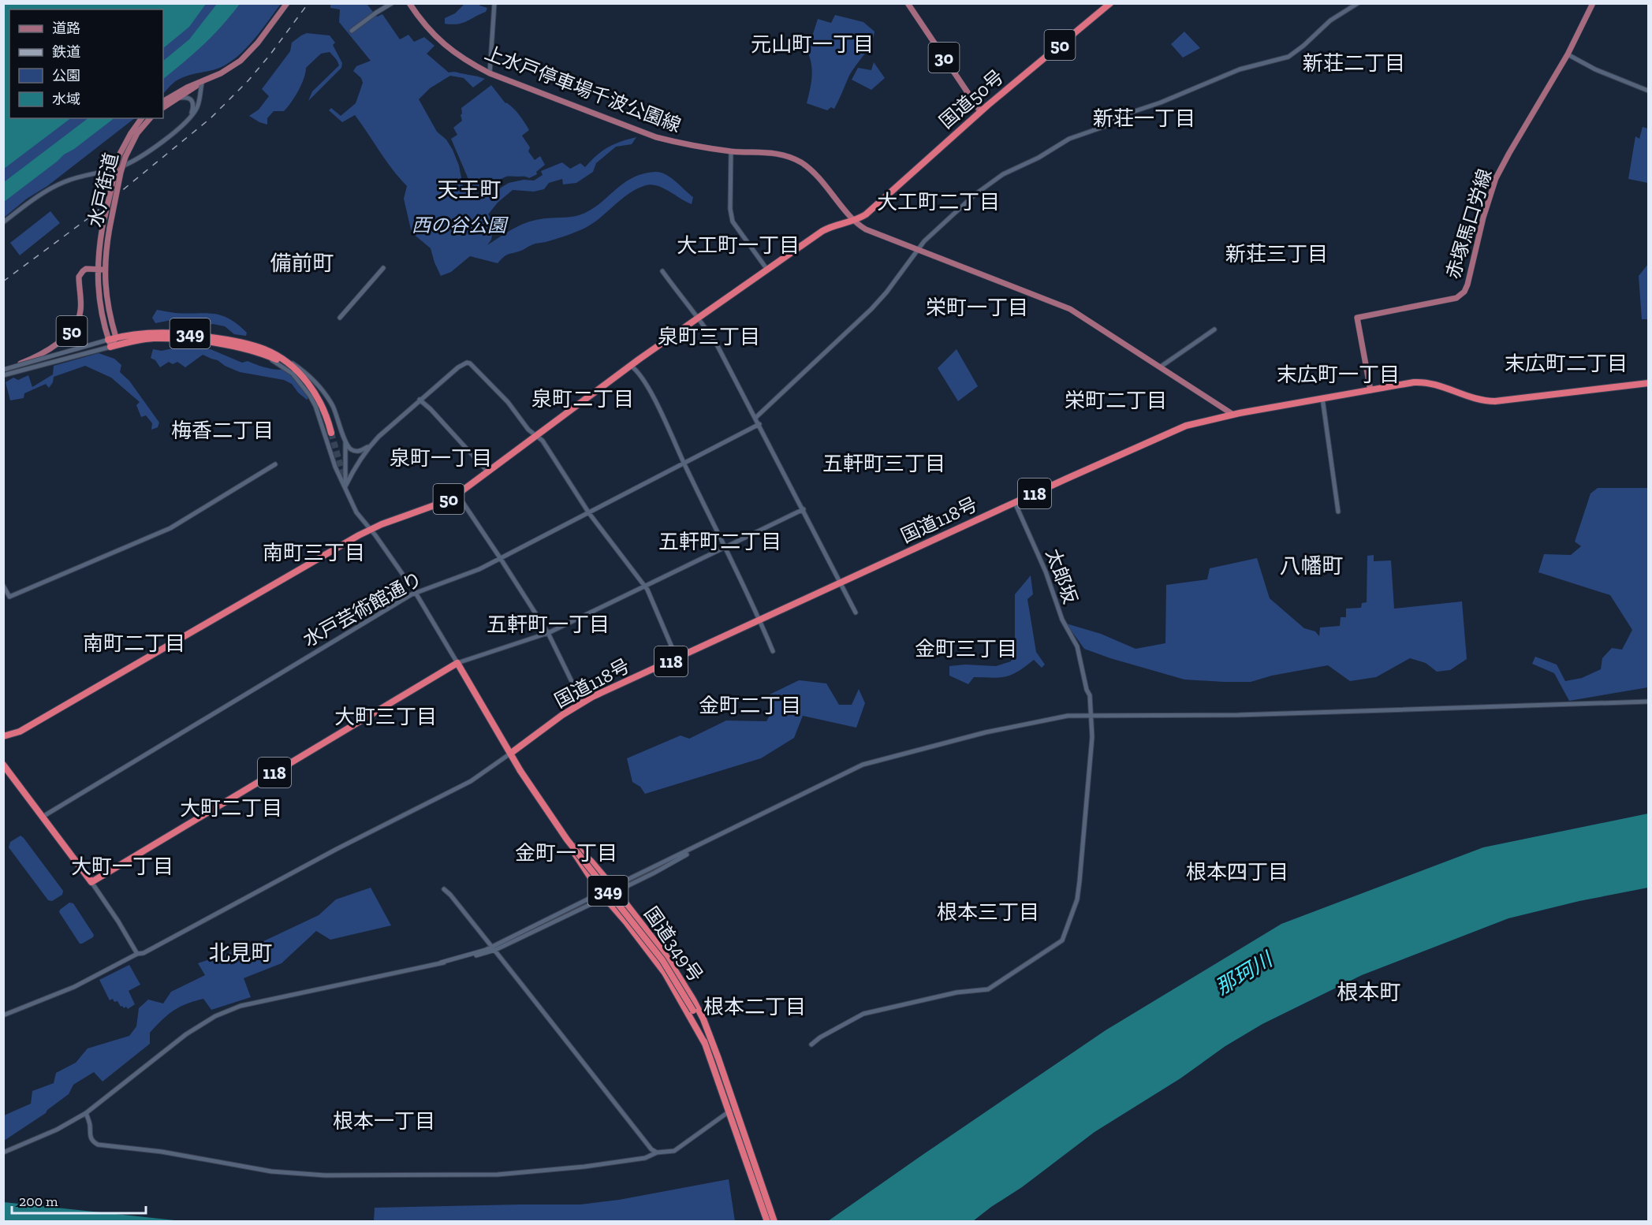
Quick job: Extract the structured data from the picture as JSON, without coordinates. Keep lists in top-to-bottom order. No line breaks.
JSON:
{"streets":{"highway":["50","国道50号","349","118","国道118号","国道349号"],"main road":["30","上水戸停車場千波公園線","水戸街道","赤塚馬口労線"],"street":["太郎坂","水戸芸術館通り"]},"crossings":[["50","上水戸停車場千波公園線"],["50","国道50号"],["50","水戸街道"],["50","349"],["30","国道50号"],["上水戸停車場千波公園線","国道50号"],["上水戸停車場千波公園線","118"],["上水戸停車場千波公園線","国道118号"],["赤塚馬口労線","118"],["118","国道118号"],["国道118号","太郎坂"],["国道118号","国道349号"]],"districts":["元山町一丁目","新荘二丁目","新荘一丁目","天王町","大工町二丁目","大工町一丁目","新荘三丁目","備前町","栄町一丁目","泉町三丁目","末広町二丁目","末広町一丁目","泉町二丁目","栄町二丁目","梅香二丁目","泉町一丁目","五軒町三丁目","五軒町二丁目","南町三丁目","八幡町","五軒町一丁目","南町二丁目","金町三丁目","金町二丁目","大町三丁目","大町二丁目","金町一丁目","大町一丁目","根本四丁目","根本三丁目","北見町","根本町","根本二丁目","根本一丁目"],"water":["那珂川"],"parks":["西の谷公園"],"legend":["道路","鉄道","公園","水域"],"scale_bar":"200 m"}
